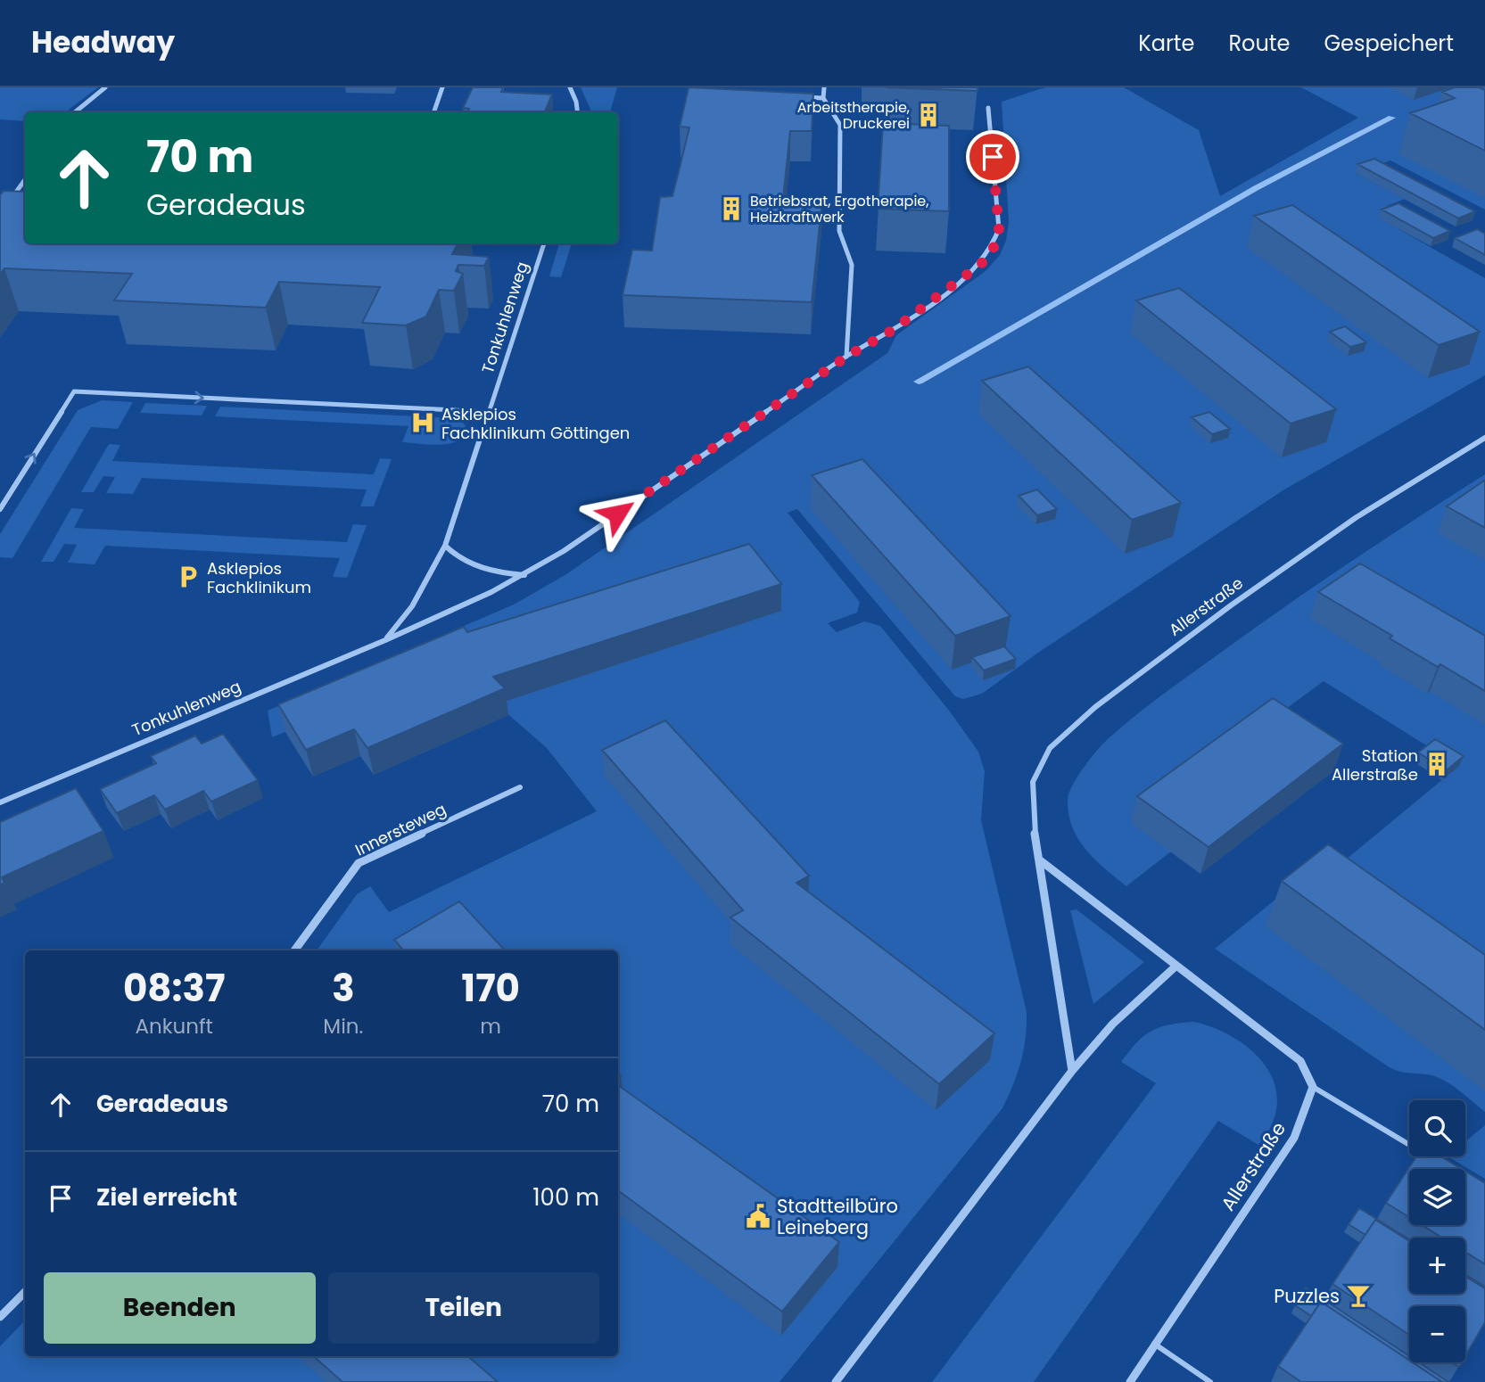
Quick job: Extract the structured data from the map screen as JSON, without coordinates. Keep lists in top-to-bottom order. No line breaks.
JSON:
{"streets":{"street":["Tonkuhlenweg","Allerstraße","Innersteweg"]},"places":{"building":["Arbeitstherapie, Druckerei","Betriebsrat, Ergotherapie, Heizkraftwerk","Station Allerstraße"],"hospital":["Asklepios Fachklinikum Göttingen"],"parking":["Asklepios Fachklinikum"],"public building":["Stadtteilbüro Leineberg"],"bar":["Puzzles"]},"page":{"header":"Headway","nav":["Karte","Route","Gespeichert"],"turn":["70 m","Geradeaus"],"eta":["08:37","Ankunft","3","Min.","170","m"],"list":[{"name":"Geradeaus","value":"70 m"},{"name":"Ziel erreicht","value":"100 m"}],"map_buttons":["+","−"],"buttons":["Beenden","Teilen"]}}
